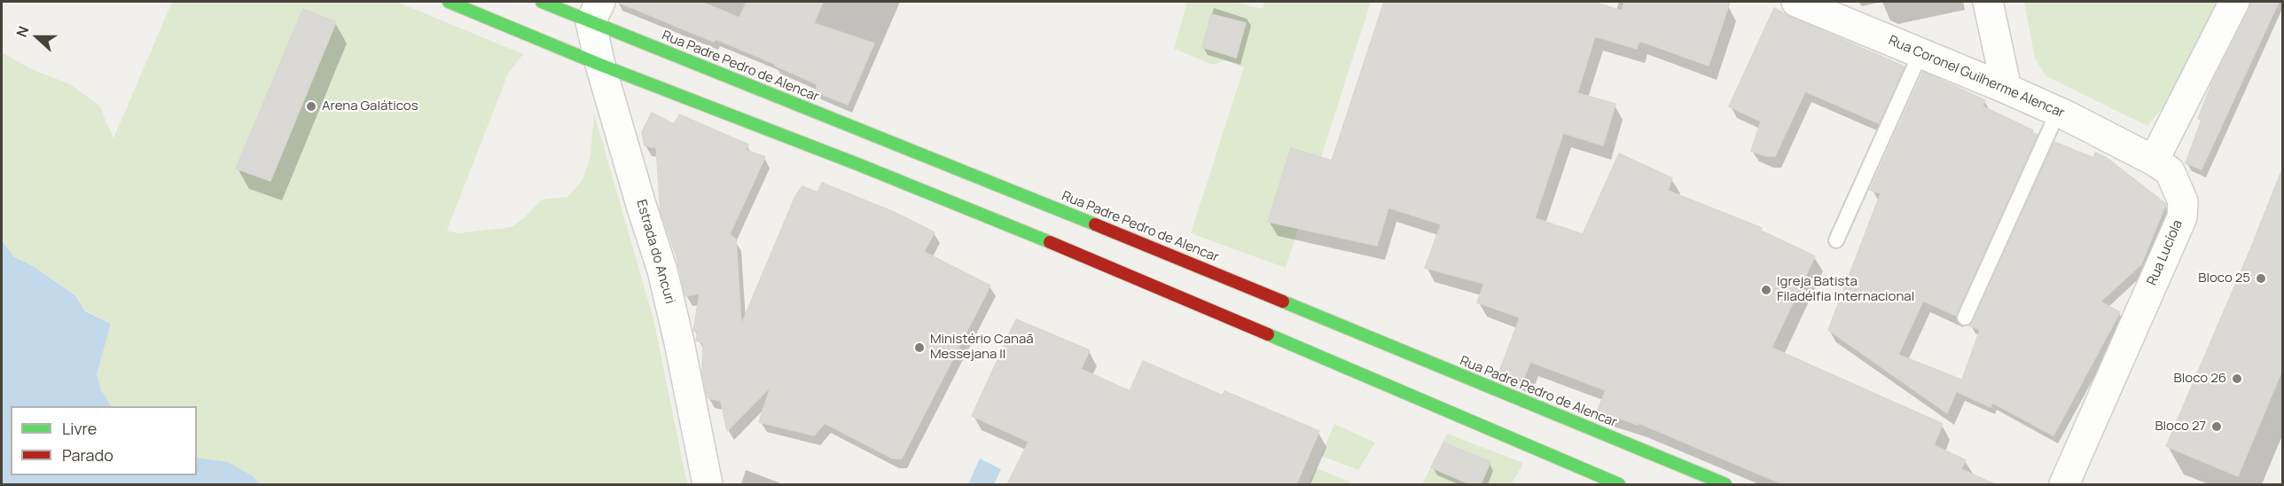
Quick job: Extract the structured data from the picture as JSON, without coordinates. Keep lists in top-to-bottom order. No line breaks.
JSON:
{"streets":{"main road":["Rua Padre Pedro de Alencar"],"street":["Rua Coronel Guilherme Alencar","Estrada do Ancuri","Rua Lucíola"]},"crossings":[["Rua Padre Pedro de Alencar","Estrada do Ancuri"],["Rua Coronel Guilherme Alencar","Rua Lucíola"]],"places":["Arena Galáticos","Bloco 25","Igreja Batista Filadélfia Internacional","Ministério Canaã Messejana II","Bloco 26","Bloco 27"],"legend":["Livre","Parado"],"north":"left"}
